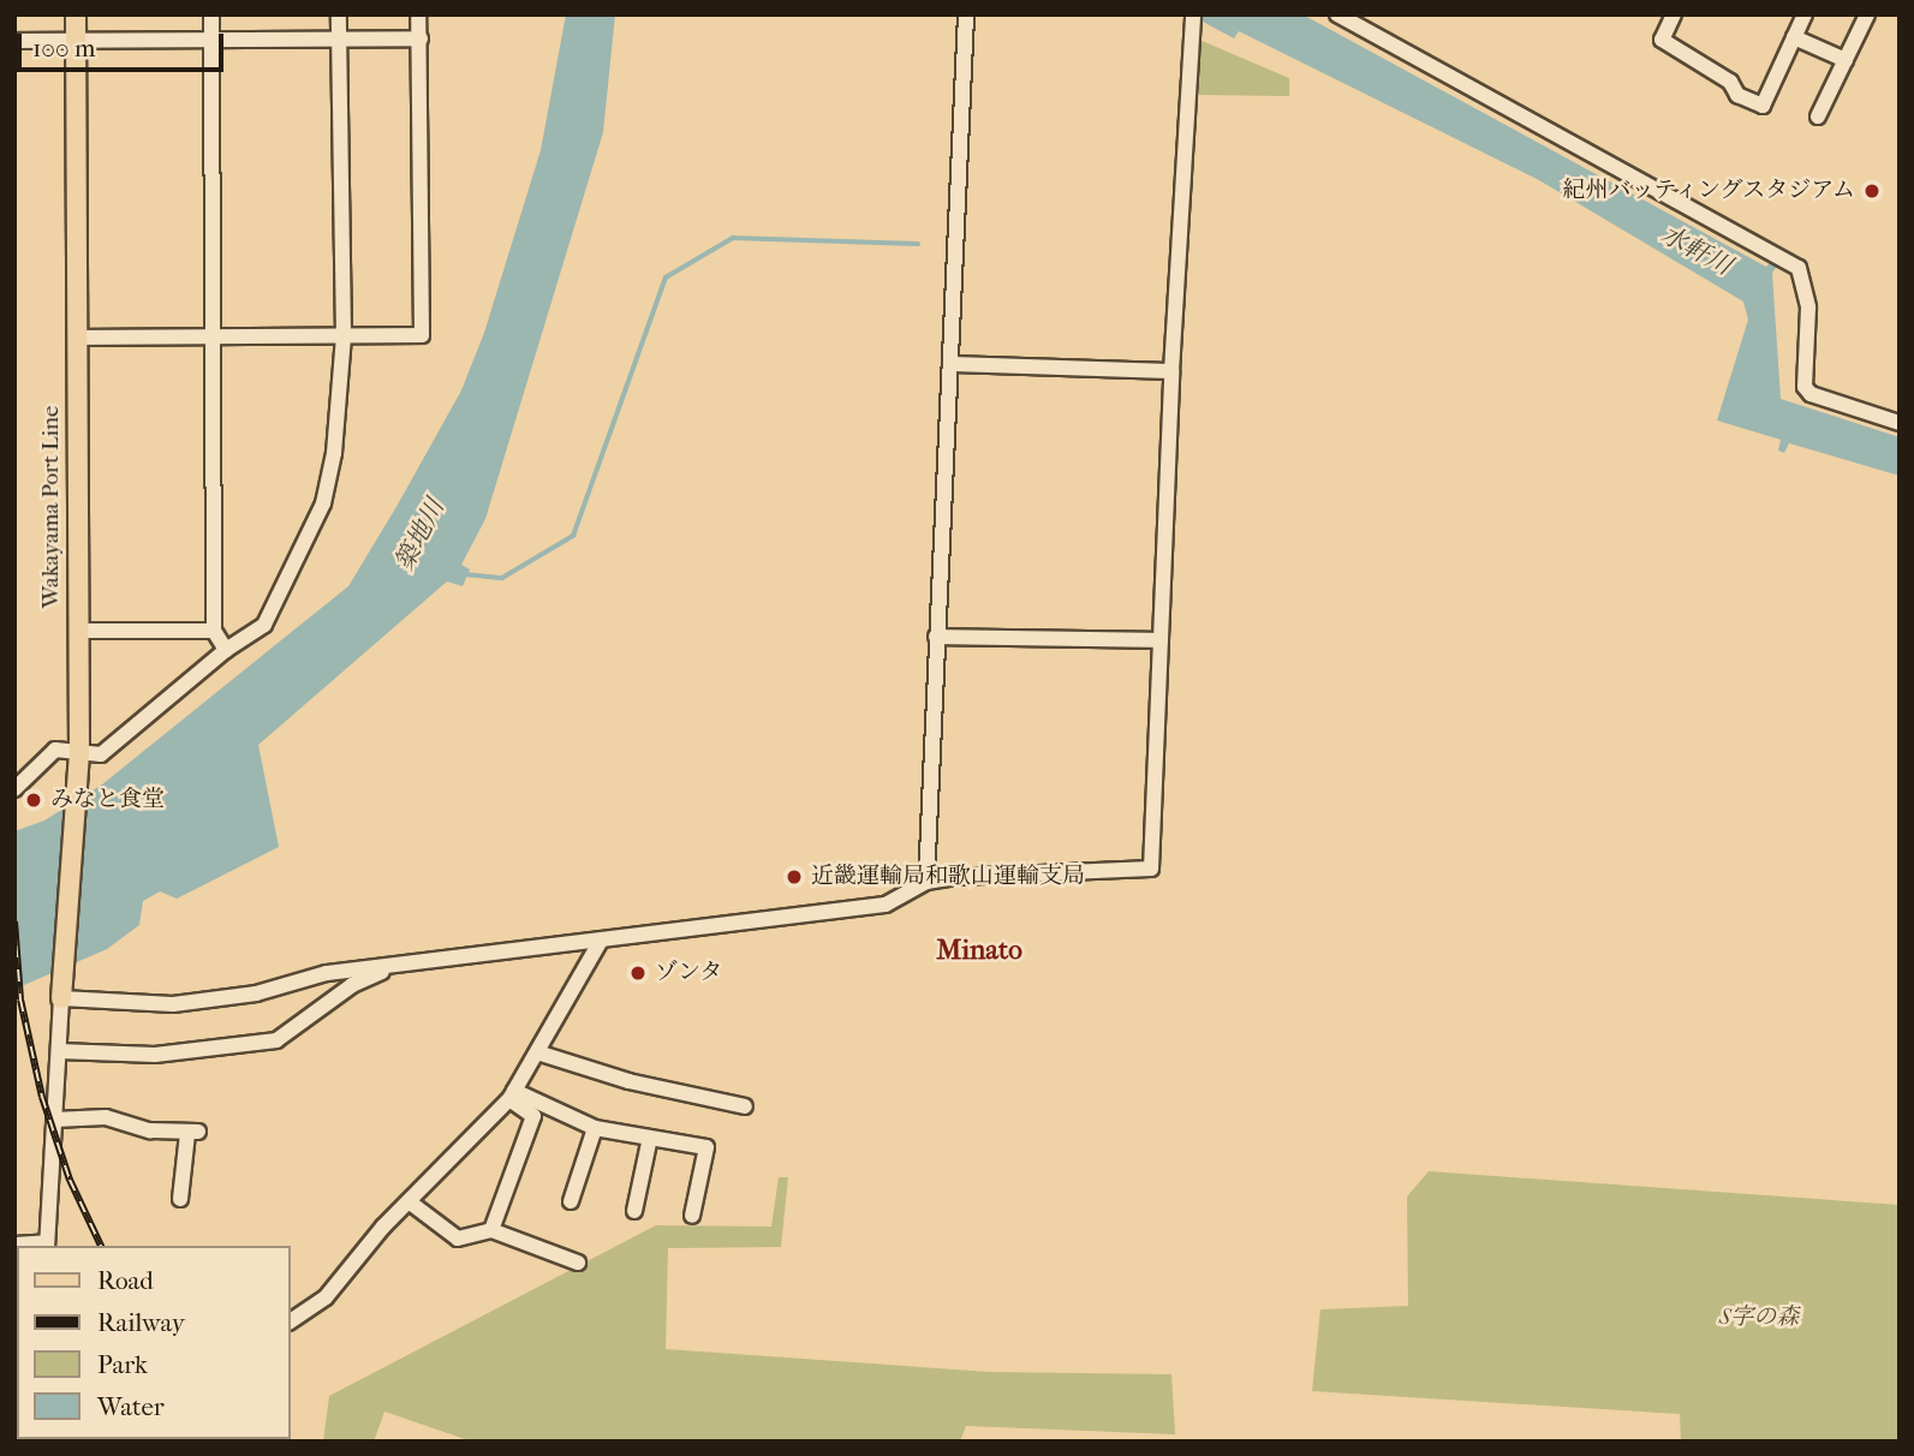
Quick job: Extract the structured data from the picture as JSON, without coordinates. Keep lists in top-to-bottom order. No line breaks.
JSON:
{"streets":{"main road":["Wakayama Port Line"]},"districts":["Minato"],"water":["水軒川","築地川"],"parks":["S字の森"],"places":["紀州バッティングスタジアム","みなと食堂","近畿運輸局和歌山運輸支局","ゾンタ"],"legend":["Road","Railway","Park","Water"],"scale_bar":"100 m"}
